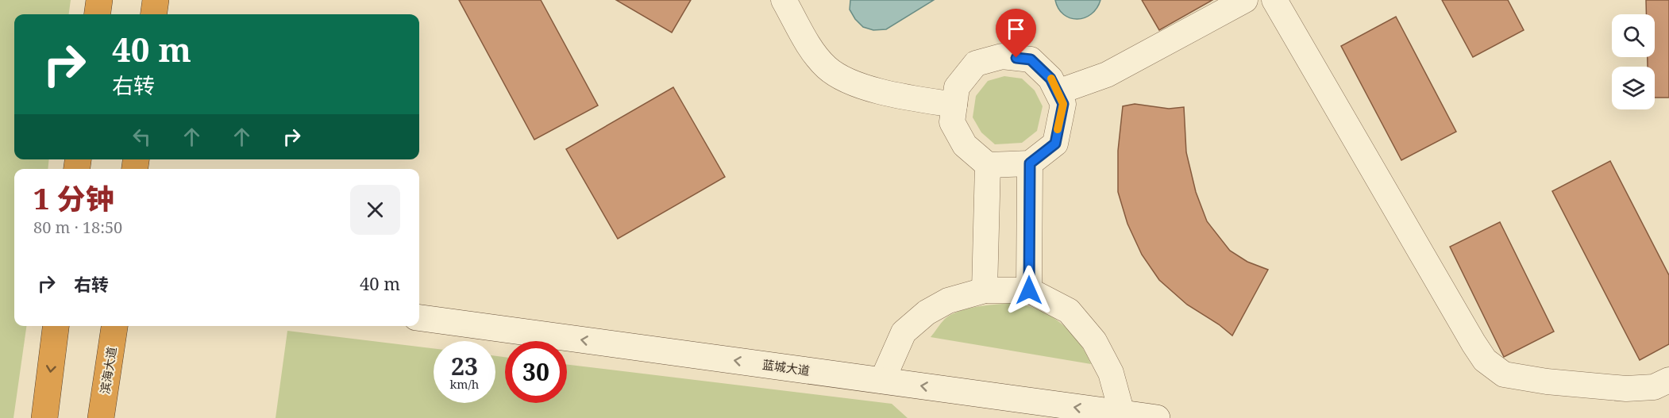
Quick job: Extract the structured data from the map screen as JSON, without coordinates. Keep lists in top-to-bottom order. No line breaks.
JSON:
{"streets":{"highway":["滨海大道"],"main road":["蓝城大道"]},"one_way":["蓝城大道"],"page":{"turn":["40 m","右转"],"heading":["1 分钟","80 m · 18:50"],"list":[{"name":"右转","value":"40 m"}],"speed":"23 km/h","limit":"30"}}
